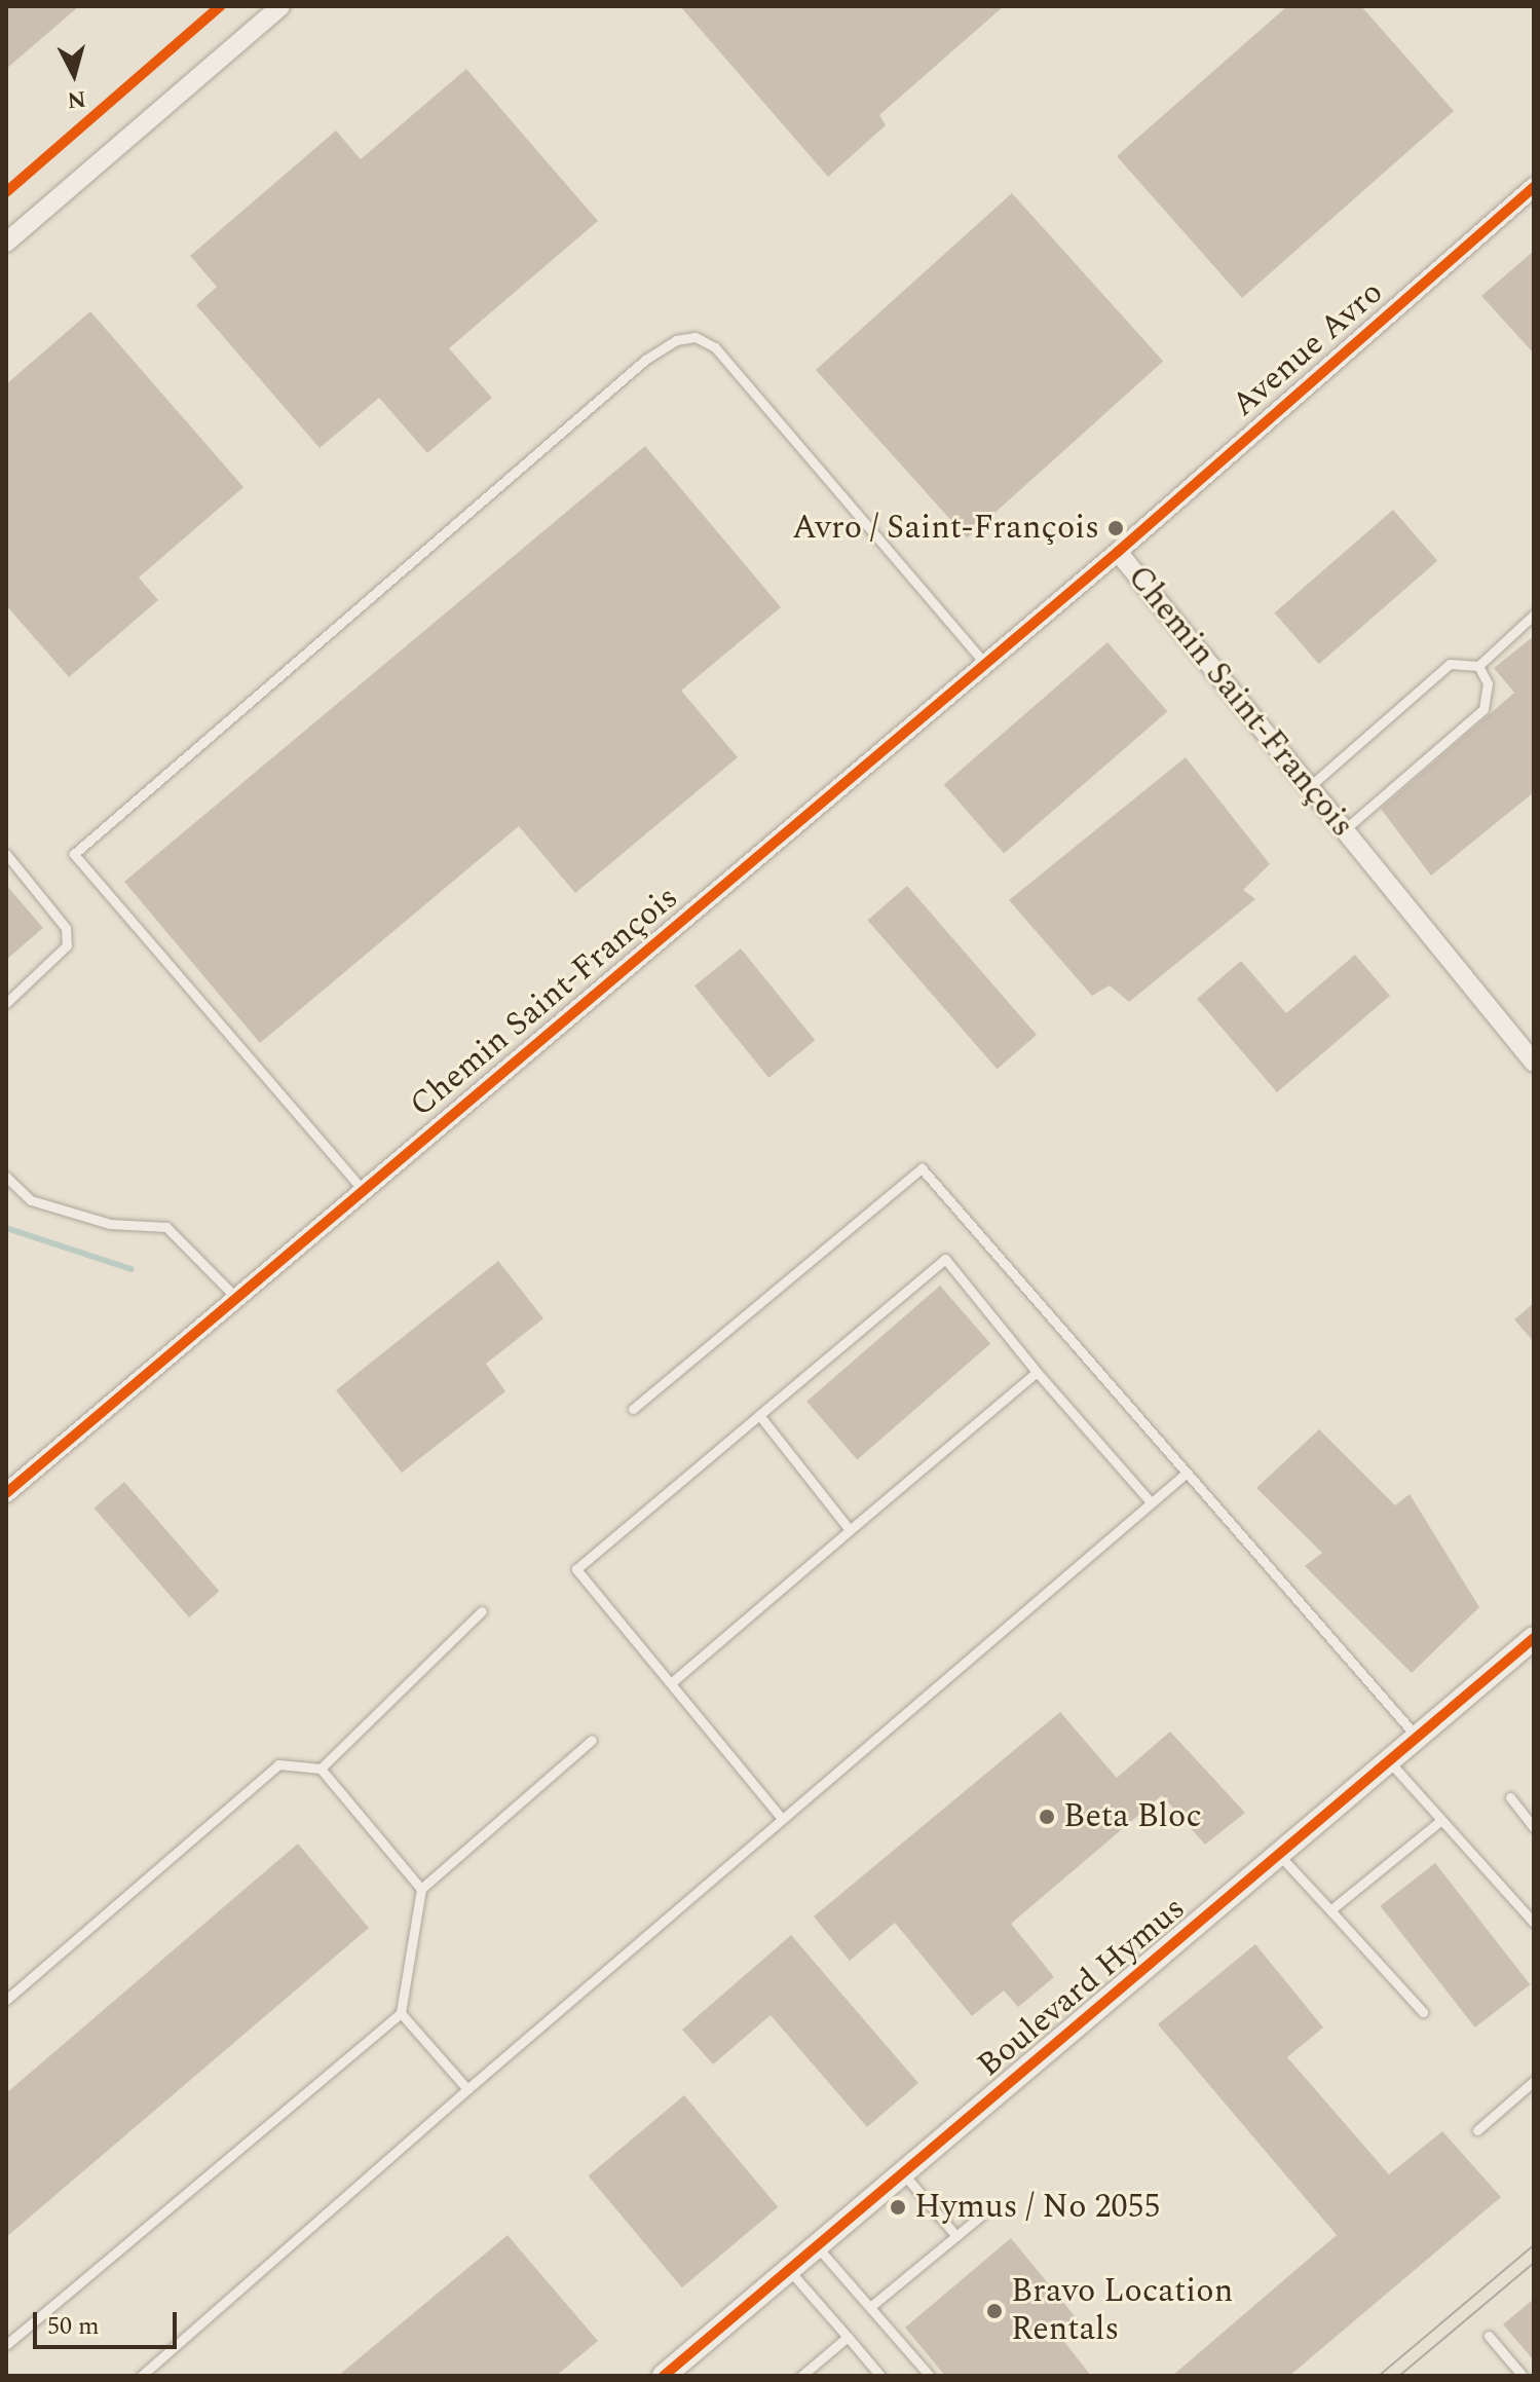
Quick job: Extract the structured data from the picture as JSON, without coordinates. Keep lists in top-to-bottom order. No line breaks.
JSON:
{"streets":{"street":["Avenue Avro","Chemin Saint-François","Boulevard Hymus"]},"crossings":[["Avenue Avro","Chemin Saint-François"]],"places":["Avro / Saint-François","Beta Bloc","Hymus / No 2055","Bravo Location Rentals"],"scale_bar":"50 m","north":"bottom"}
